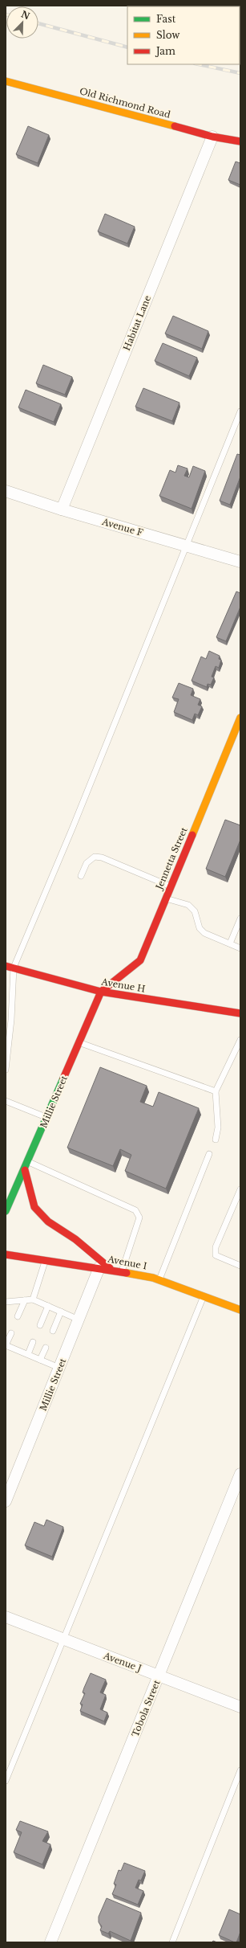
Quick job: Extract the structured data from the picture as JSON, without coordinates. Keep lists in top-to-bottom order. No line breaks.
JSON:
{"streets":{"street":["Old Richmond Road","Habitat Lane","Avenue F","Jennetta Street","Avenue H","Millie Street","Avenue I","Avenue J","Tobola Street"]},"crossings":[["Old Richmond Road","Habitat Lane"],["Habitat Lane","Avenue F"],["Jennetta Street","Avenue H"],["Jennetta Street","Millie Street"],["Avenue H","Millie Street"],["Millie Street","Avenue I"],["Avenue J","Tobola Street"]],"legend":["Fast","Slow","Jam"],"north":"top right"}
